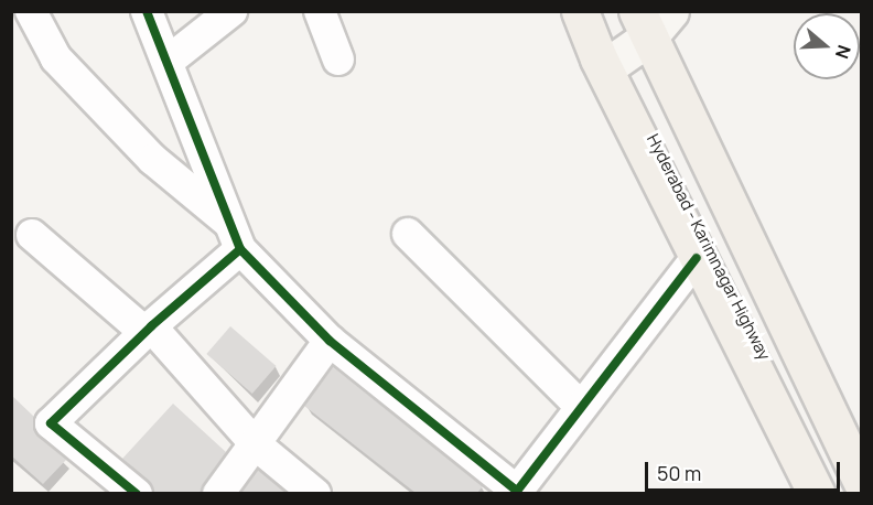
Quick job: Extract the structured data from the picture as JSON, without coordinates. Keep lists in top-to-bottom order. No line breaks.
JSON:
{"streets":{"main road":["Hyderabad - Karimnagar Highway"]},"scale_bar":"50 m","north":"right"}
